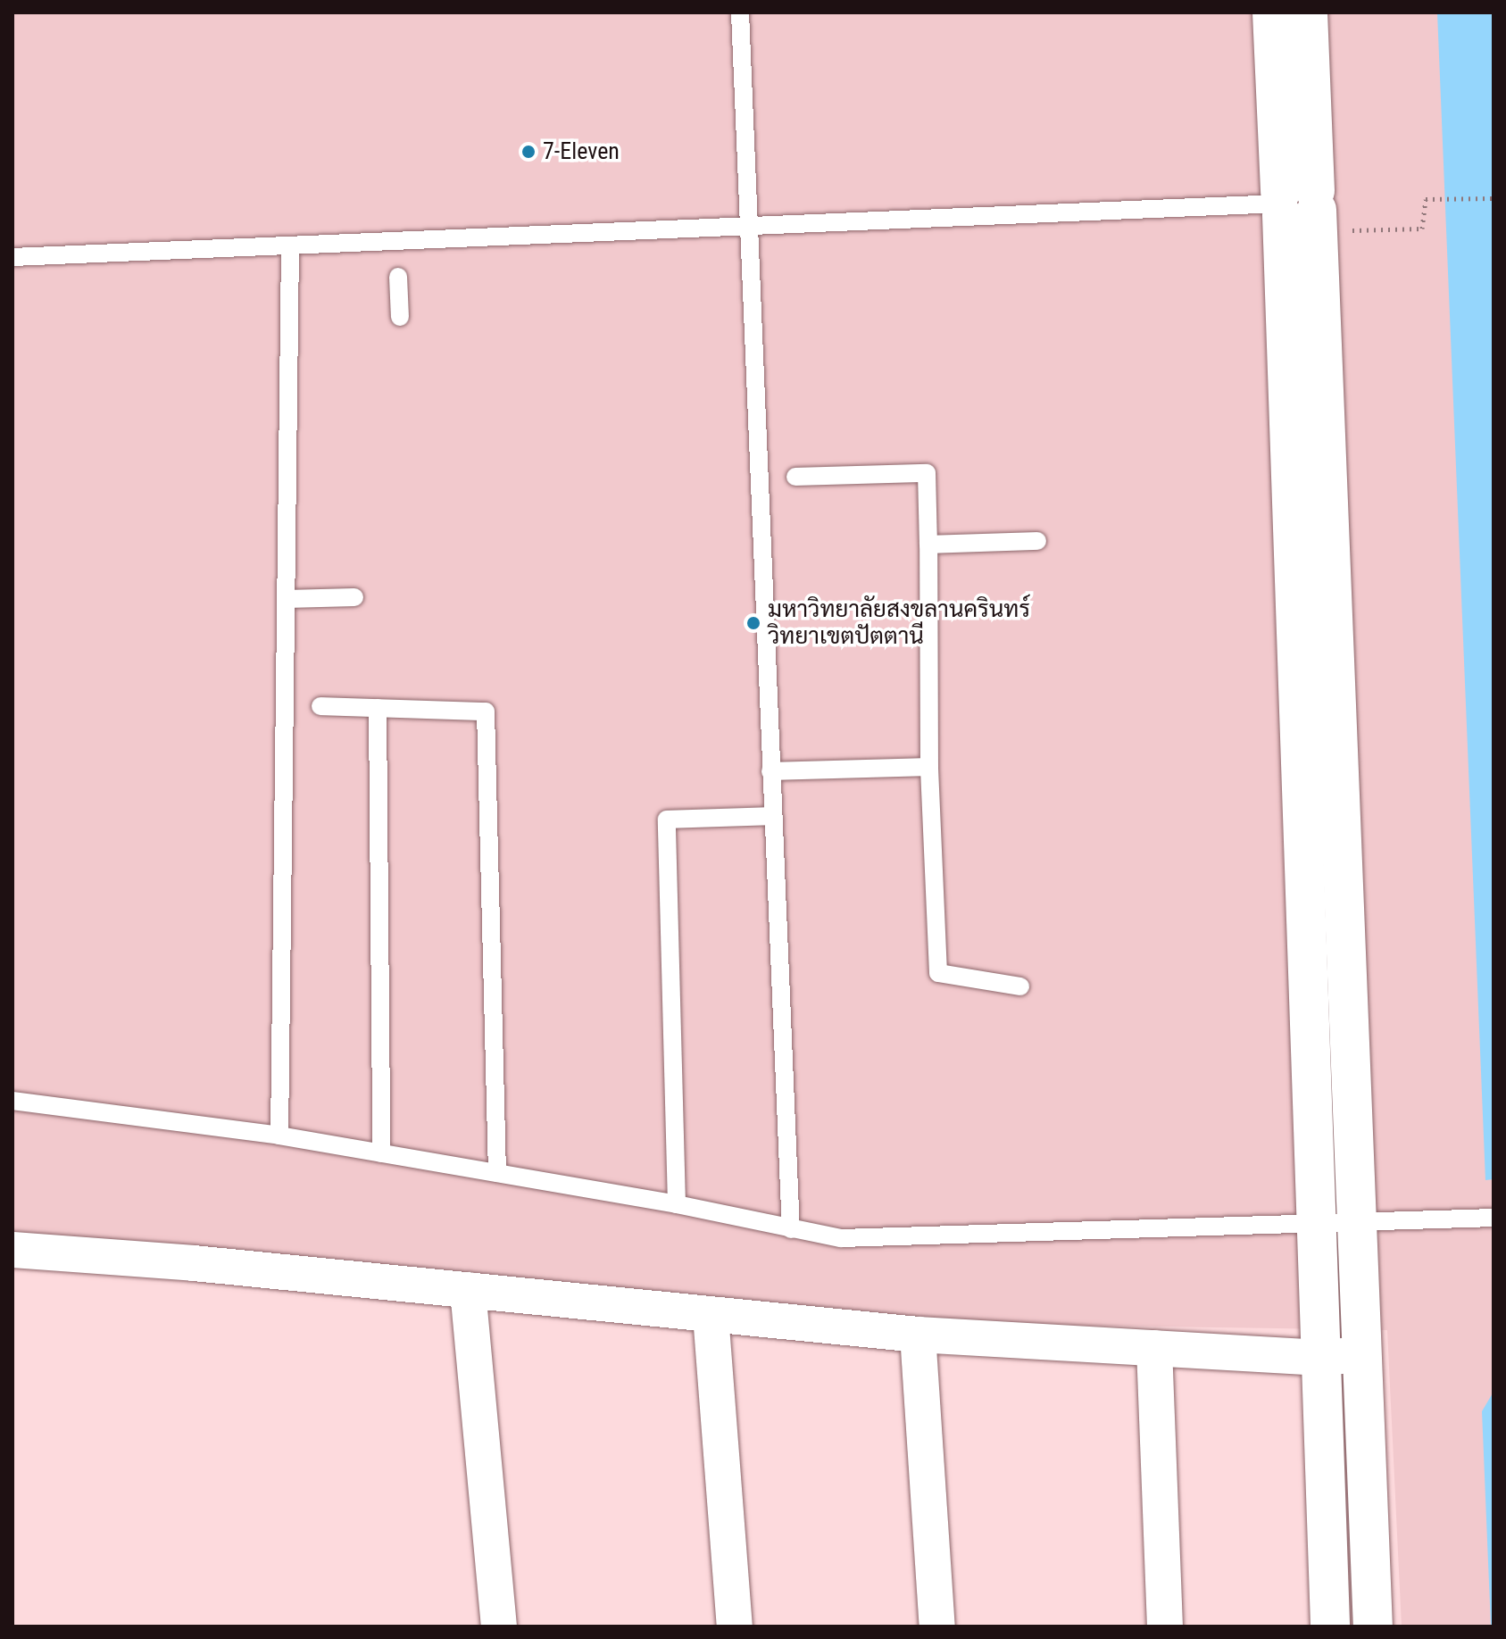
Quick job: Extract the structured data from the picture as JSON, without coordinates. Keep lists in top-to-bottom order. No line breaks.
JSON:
{"places":["7-Eleven","มหาวิทยาลัยสงขลานครินทร์ วิทยาเขตปัตตานี"]}
